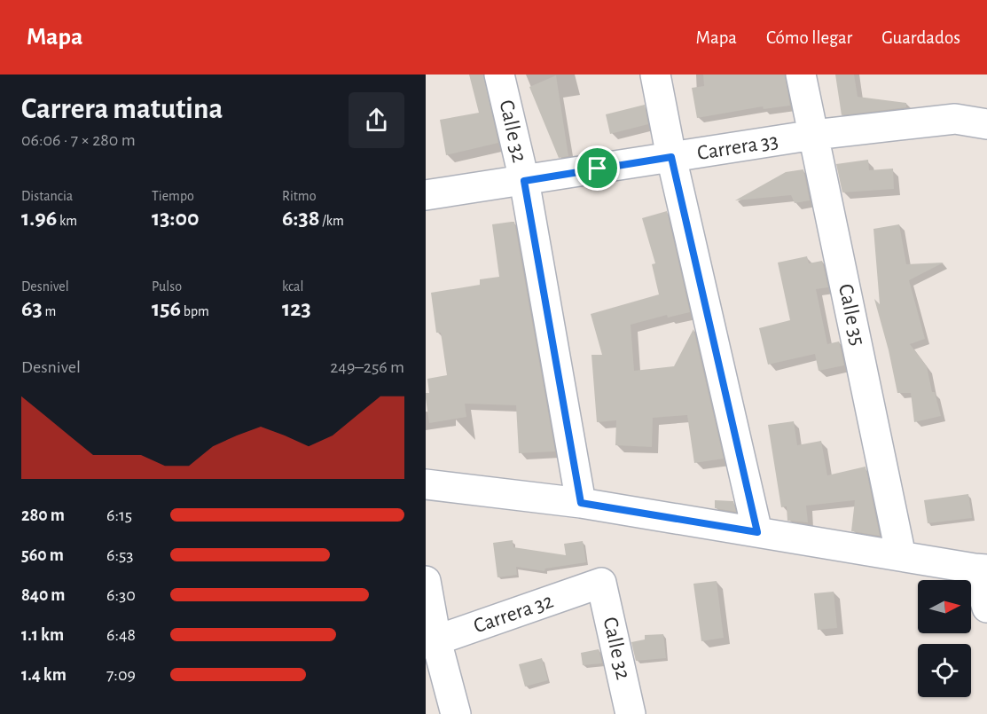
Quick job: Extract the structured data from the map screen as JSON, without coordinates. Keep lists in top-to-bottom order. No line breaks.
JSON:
{"streets":{"street":["Calle 32","Carrera 33","Calle 35","Carrera 32"]},"crossings":[["Calle 32","Carrera 33"],["Calle 32","Carrera 32"],["Carrera 33","Calle 35"]],"north":"right","page":{"header":"Mapa","nav":["Mapa","Cómo llegar","Guardados"],"heading":["Carrera matutina","06:06 · 7 × 280 m"],"stats":[["Distancia","1.96 km"],["Tiempo","13:00"],["Ritmo","6:38 /km"],["Desnivel","63 m"],["Pulso","156 bpm"],["kcal","123"]],"chart":["Desnivel","249–256 m"],"list":[{"name":"280 m","note":"6:15"},{"name":"560 m","note":"6:53"},{"name":"840 m","note":"6:30"},{"name":"1.1 km","note":"6:48"},{"name":"1.4 km","note":"7:09"}]}}
